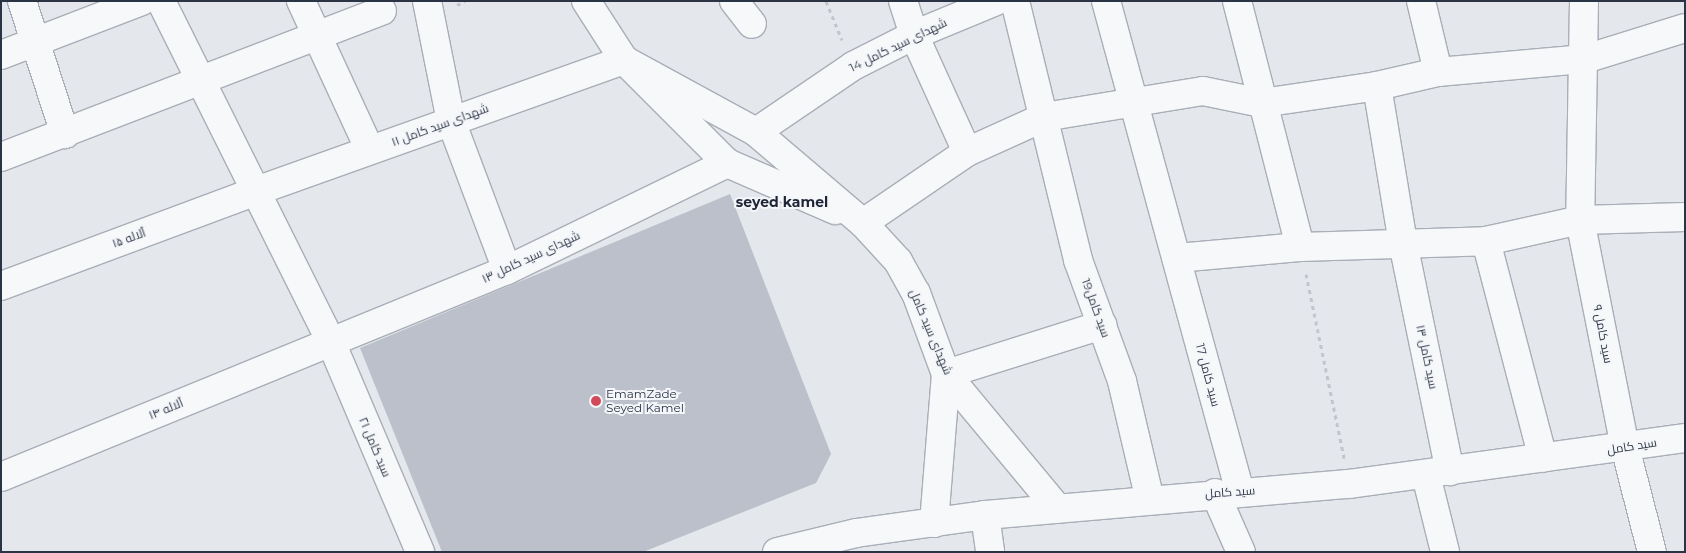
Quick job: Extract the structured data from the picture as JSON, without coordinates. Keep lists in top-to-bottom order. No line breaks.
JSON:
{"streets":{"street":["شهدای سید کامل 14","شهدای سید کامل ۱۱","آلاله ۱۵","شهدای سید کامل ۱۳","سید کامل19","شهدای سید کامل","سید کامل ۹","سید کامل ۱۳","سید کامل 17","آلاله ۱۴","سید کامل","سید کامل ۲۱"]},"crossings":[["شهدای سید کامل 14","شهدای سید کامل"],["شهدای سید کامل ۱۱","آلاله ۱۵"],["شهدای سید کامل ۱۱","شهدای سید کامل"],["شهدای سید کامل ۱۱","سید کامل ۲۱"],["آلاله ۱۵","سید کامل ۲۱"],["شهدای سید کامل ۱۳","شهدای سید کامل"],["شهدای سید کامل ۱۳","آلاله ۱۴"],["شهدای سید کامل ۱۳","سید کامل ۲۱"],["سید کامل19","سید کامل"],["شهدای سید کامل","سید کامل"],["سید کامل ۹","سید کامل"],["سید کامل ۱۳","سید کامل"],["سید کامل 17","سید کامل"],["آلاله ۱۴","سید کامل ۲۱"]],"districts":["seyed kamel"],"places":["EmamZade Seyed Kamel"]}
